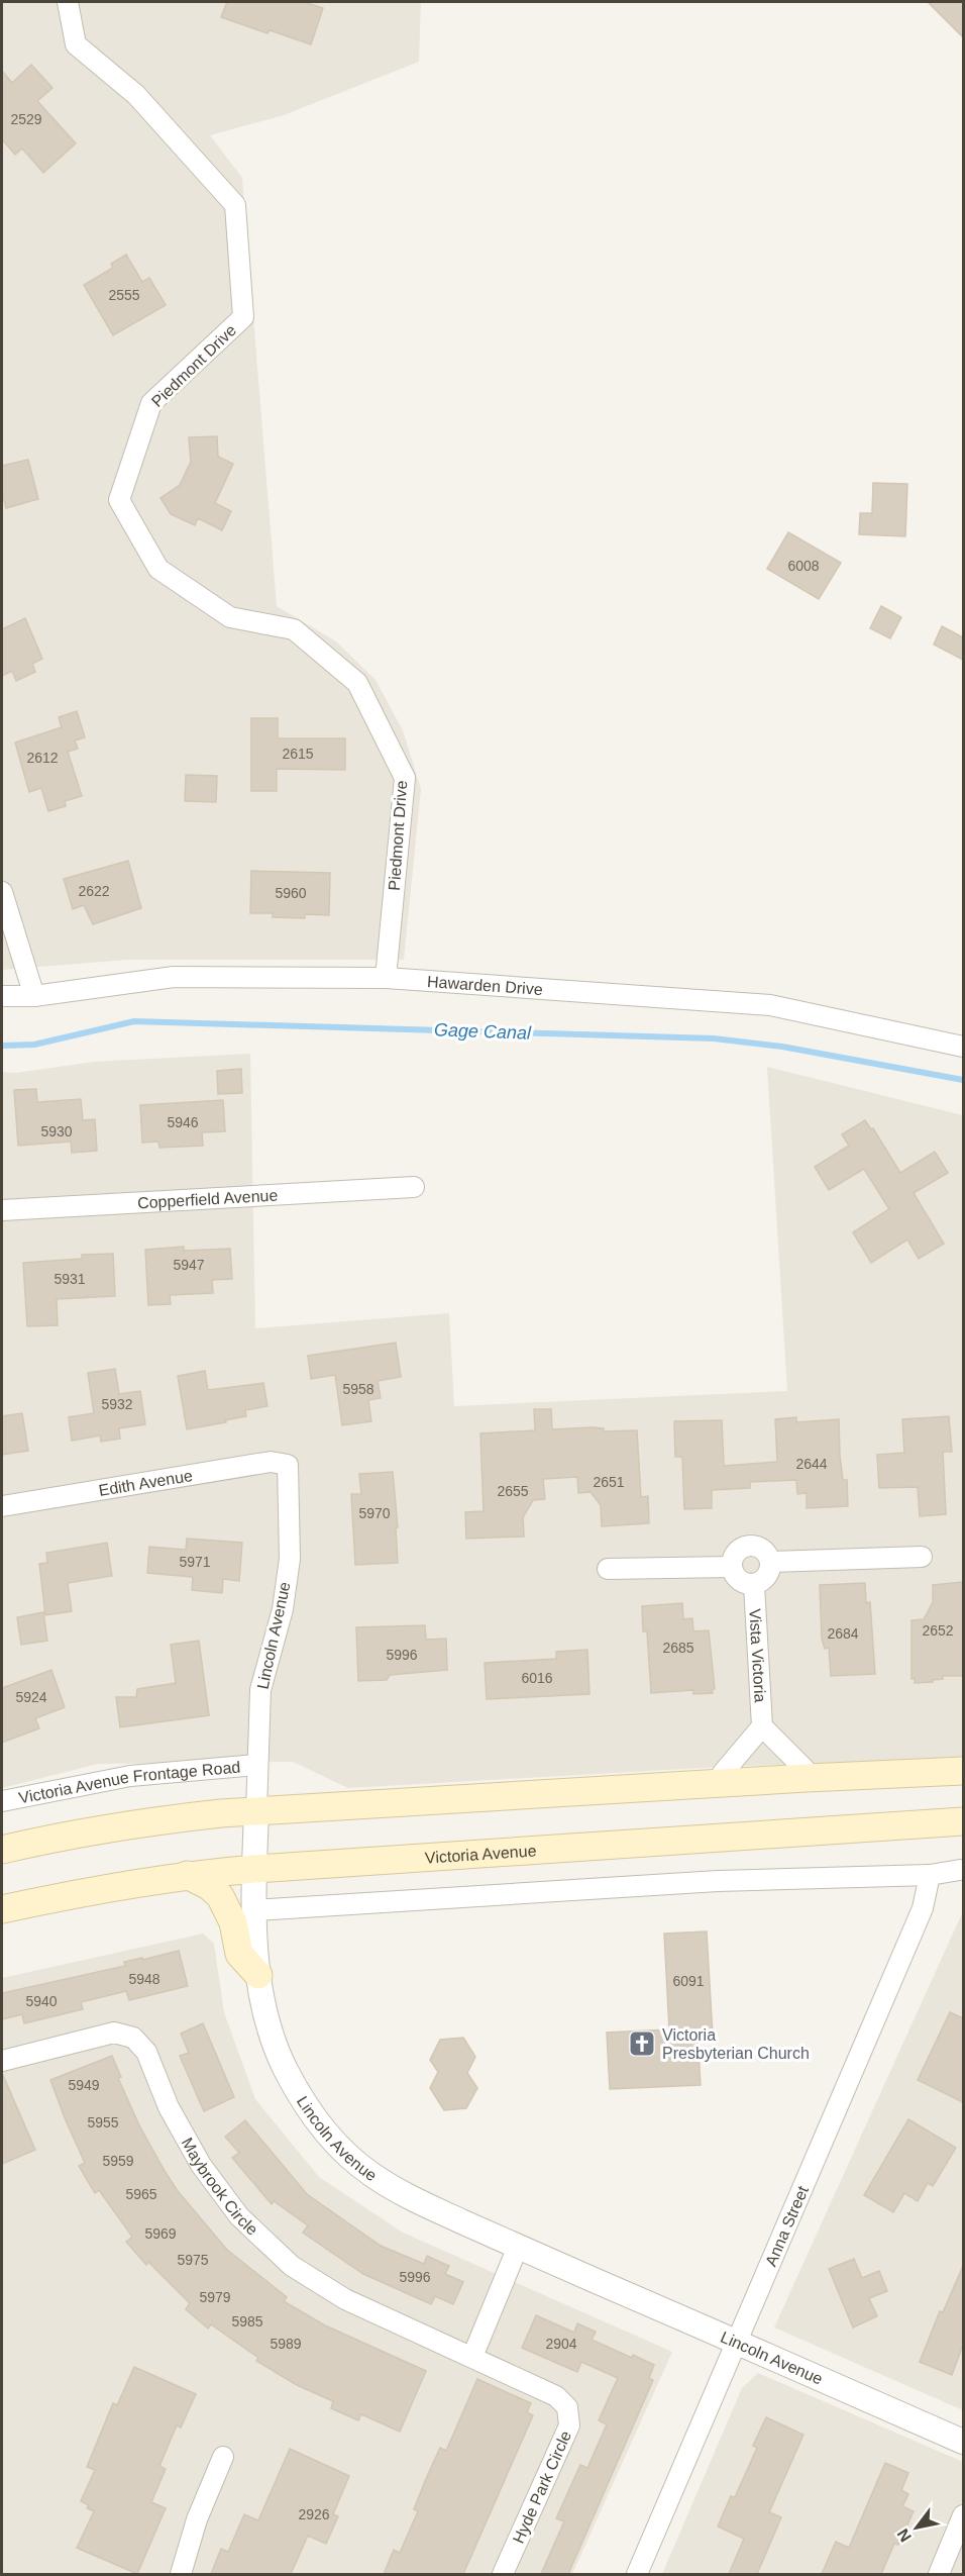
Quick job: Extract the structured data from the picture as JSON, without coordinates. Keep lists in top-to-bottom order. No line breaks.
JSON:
{"streets":{"main road":["Victoria Avenue"],"street":["Piedmont Drive","Hawarden Drive","Copperfield Avenue","Edith Avenue","Lincoln Avenue","Vista Victoria","Victoria Avenue Frontage Road","Maybrook Circle","Anna Street","Hyde Park Circle"]},"crossings":[["Piedmont Drive","Hawarden Drive"],["Edith Avenue","Lincoln Avenue"],["Lincoln Avenue","Victoria Avenue Frontage Road"],["Lincoln Avenue","Victoria Avenue"],["Lincoln Avenue","Anna Street"],["Maybrook Circle","Hyde Park Circle"]],"water":["Gage Canal"],"places":{"church":["Victoria Presbyterian Church"]},"house_numbers":["2529","2555","6008","2615","2612","2622","5960","5946","5930","5947","5931","5958","5932","2644","2651","2655","5970","5971","2652","2684","2685","5996","6016","5924","5948","6091","5940","5949","5955","5959","5965","5969","5975","5996","5979","5985","5989","2904","2926"],"north":"bottom left"}
